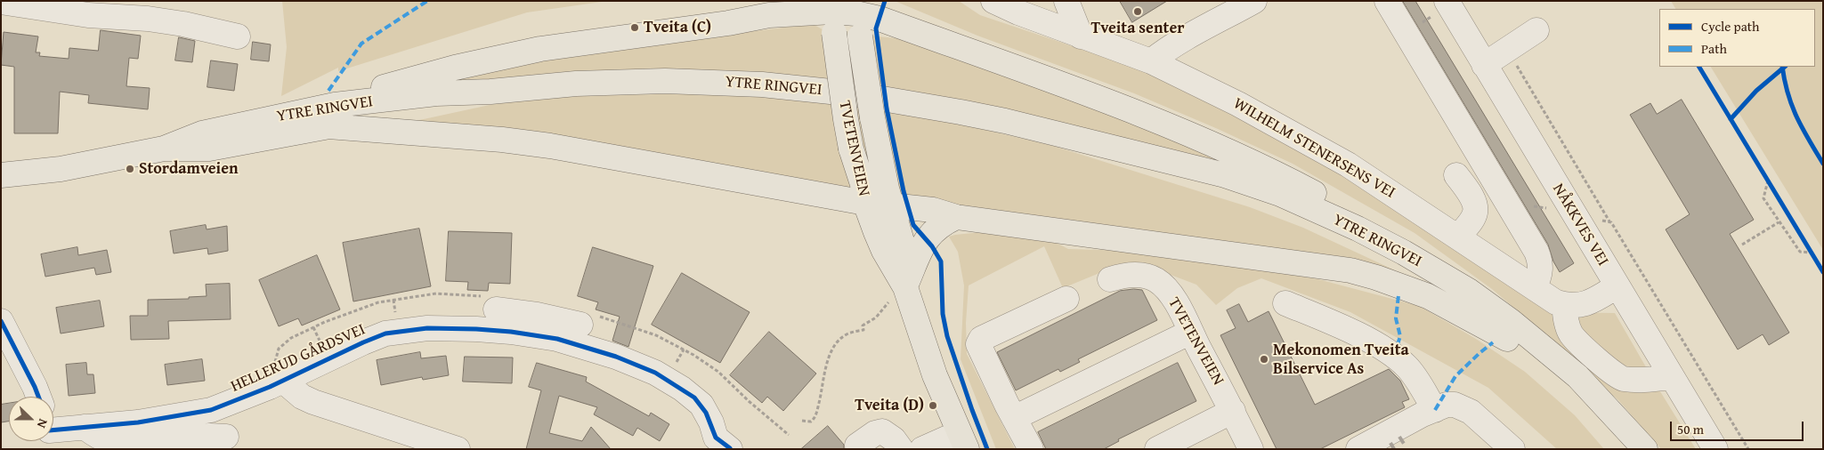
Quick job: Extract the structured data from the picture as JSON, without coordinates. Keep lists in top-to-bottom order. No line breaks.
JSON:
{"streets":{"main road":["YTRE RINGVEI","TVETENVEIEN"],"street":["WILHELM STENERSENS VEI","NÅKKVES VEI","HELLERUD GÅRDSVEI"]},"crossings":[["WILHELM STENERSENS VEI","NÅKKVES VEI"]],"places":["Tveita senter","Tveita (C)","Stordamveien","Mekonomen Tveita Bilservice As","Tveita (D)"],"legend":["Cycle path","Path"],"scale_bar":"50 m","north":"right"}
